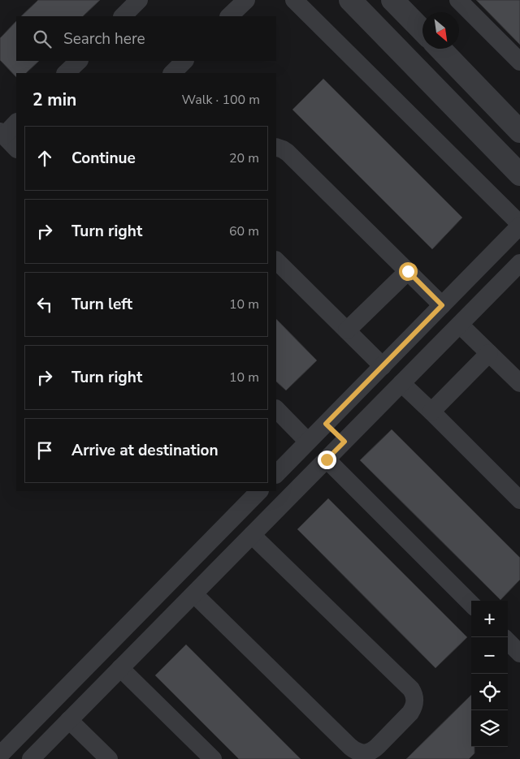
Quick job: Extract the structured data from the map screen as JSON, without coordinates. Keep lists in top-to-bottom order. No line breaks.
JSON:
{"north":"bottom right","page":{"search":"Search here","heading":["2 min","Walk · 100 m"],"list":[["Continue","20 m"],["Turn right","60 m"],["Turn left","10 m"],["Turn right","10 m"],"Arrive at destination"],"map_buttons":["+","−"]}}
